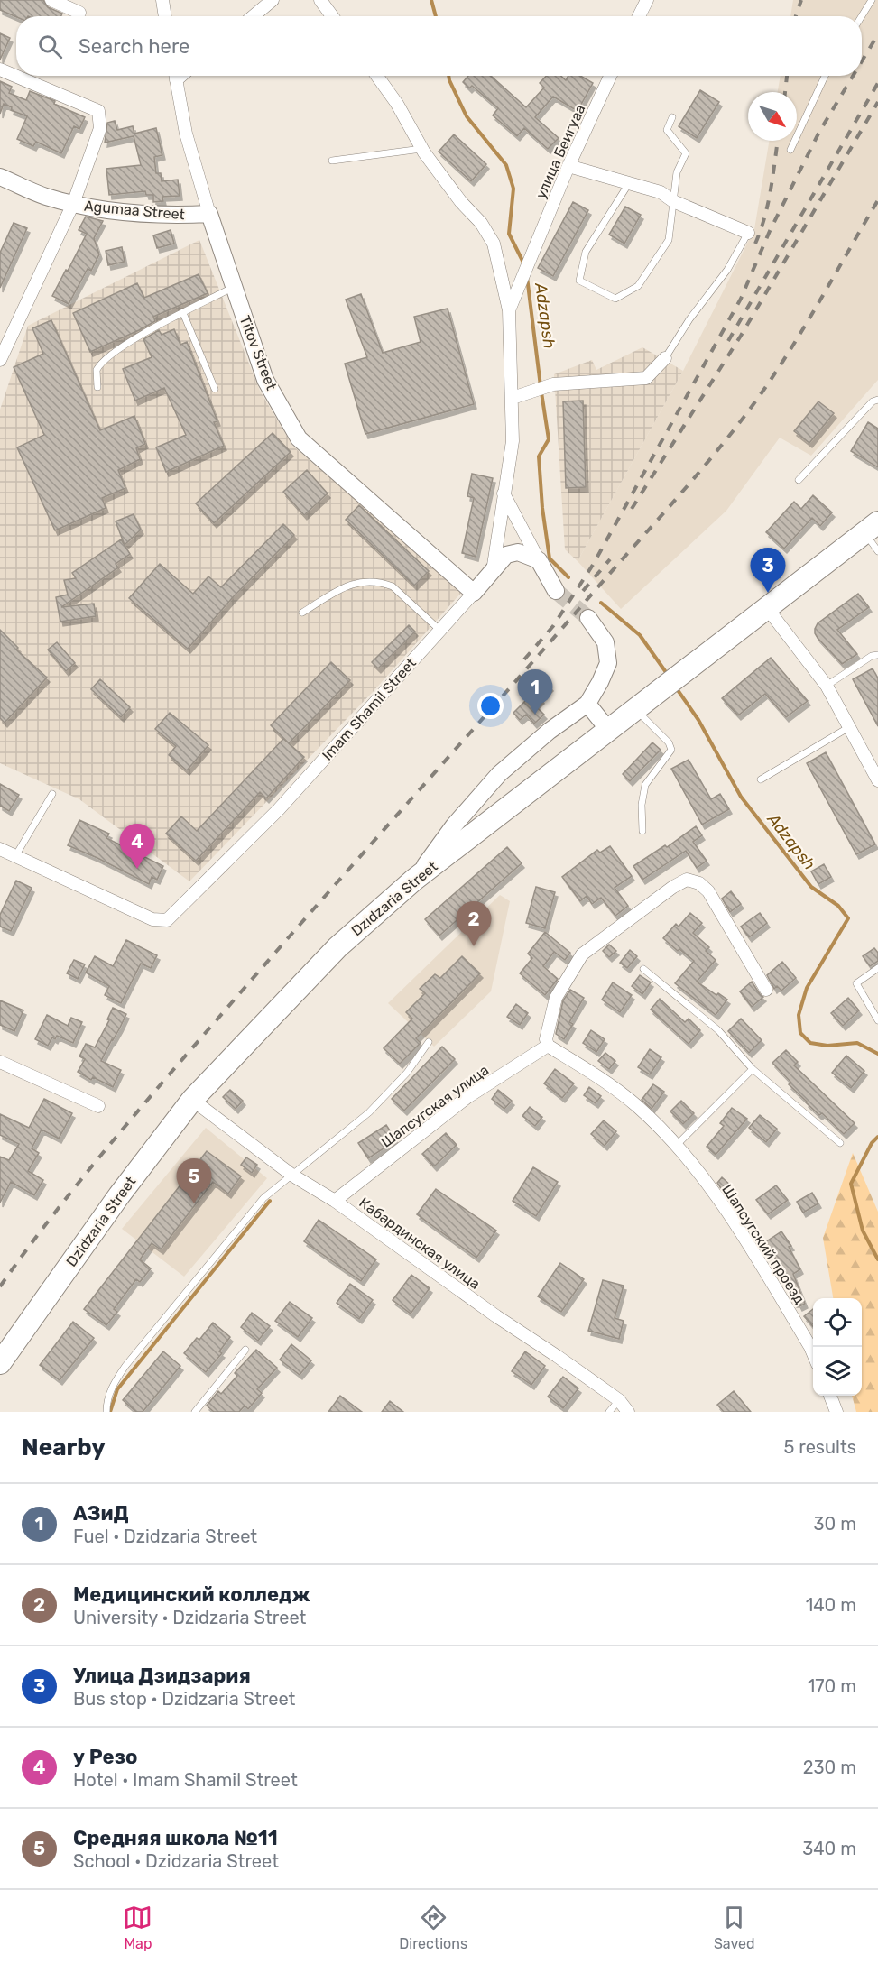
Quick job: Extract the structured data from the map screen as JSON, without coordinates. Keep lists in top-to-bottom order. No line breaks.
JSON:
{"streets":{"highway":["Dzidzaria Street"],"street":["улица Беигуаа","Agumaa Street","Titov Street","Imam Shamil Street","Шапсугская улица","Кабардинская улица","Шапсугский проезд"]},"crossings":[["Agumaa Street","Titov Street"],["Titov Street","Imam Shamil Street"],["Dzidzaria Street","Кабардинская улица"],["Шапсугская улица","Кабардинская улица"],["Шапсугская улица","Шапсугский проезд"]],"water":["Adzapsh"],"north":"bottom right","page":{"search":"Search here","pins":["3","1","4","2","5"],"heading":["Nearby","5 results"],"list":[{"mark":"1","name":"АЗиД","note":"Fuel · Dzidzaria Street","value":"30 m"},{"mark":"2","name":"Медицинский колледж","note":"University · Dzidzaria Street","value":"140 m"},{"mark":"3","name":"Улица Дзидзария","note":"Bus stop · Dzidzaria Street","value":"170 m"},{"mark":"4","name":"у Резо","note":"Hotel · Imam Shamil Street","value":"230 m"},{"mark":"5","name":"Средняя школа №11","note":"School · Dzidzaria Street","value":"340 m"}],"nav":["Map","Directions","Saved"]}}
